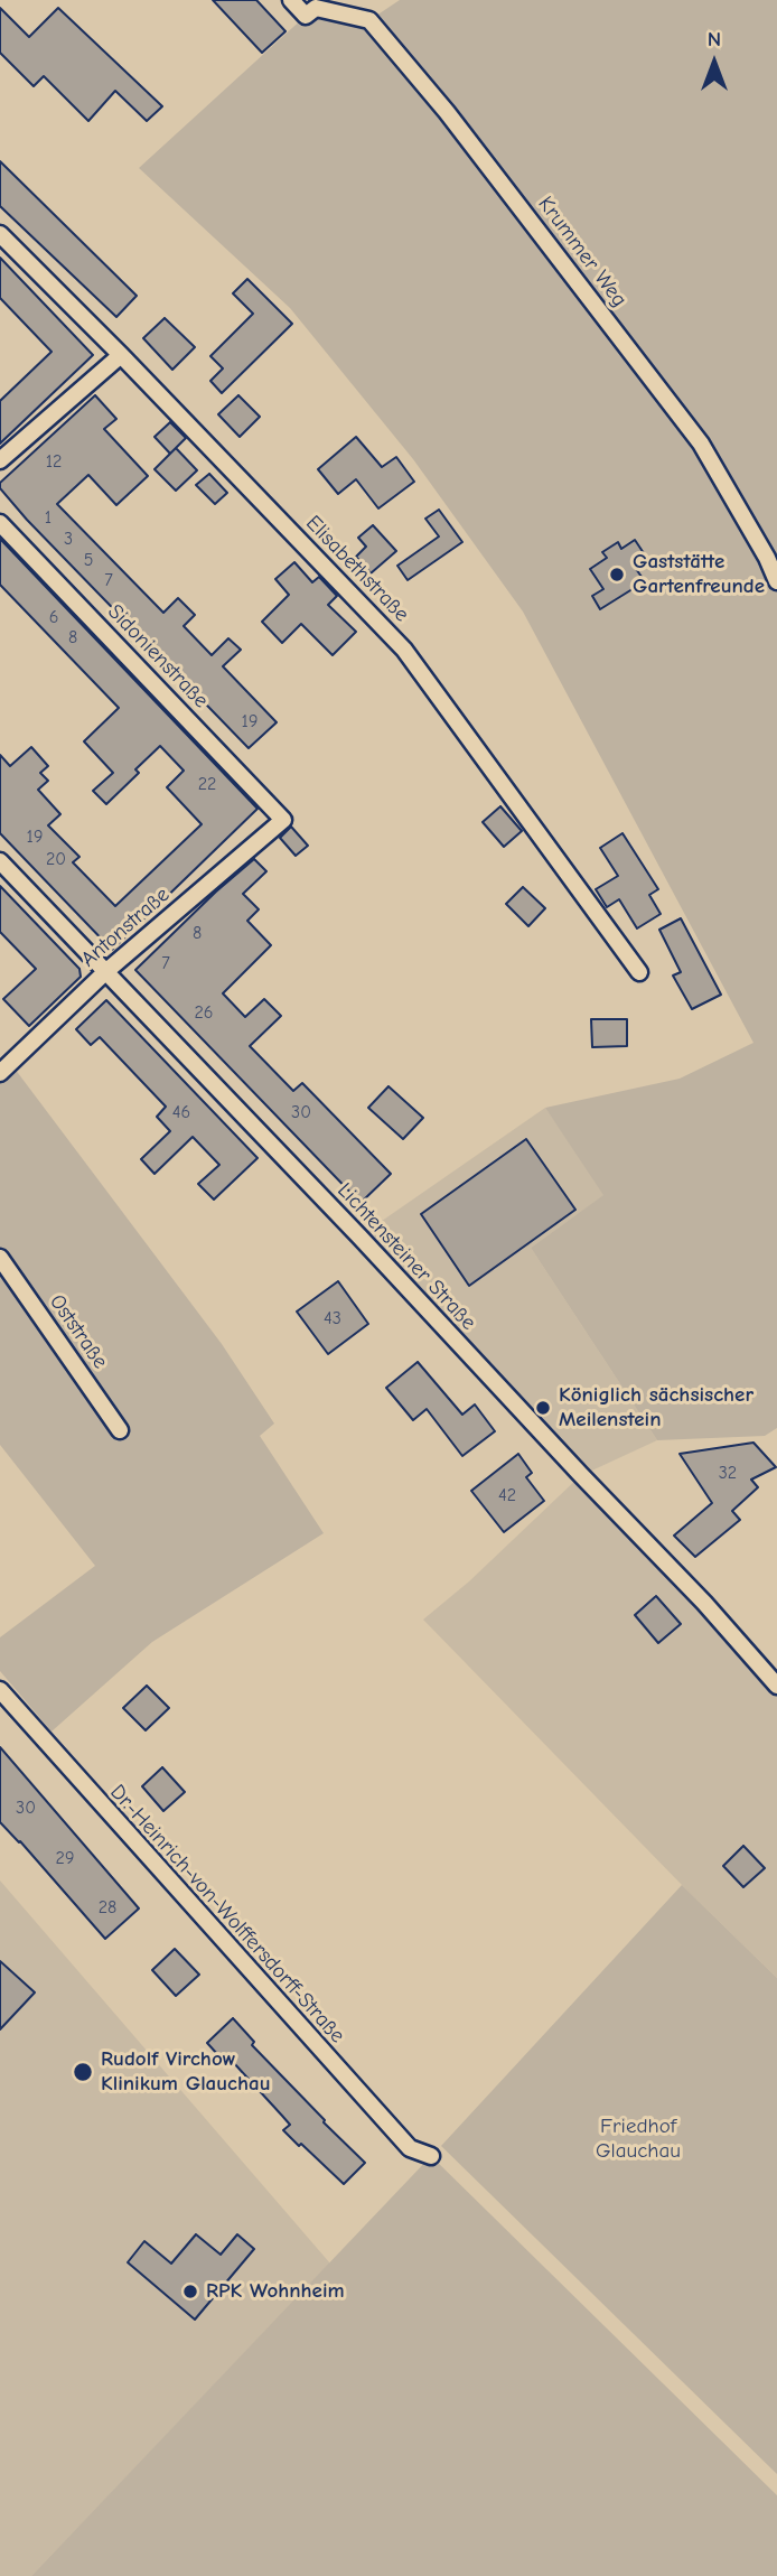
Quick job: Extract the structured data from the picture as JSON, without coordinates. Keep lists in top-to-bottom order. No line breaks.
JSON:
{"streets":{"street":["Krummer Weg","Elisabethstraße","Sidonienstraße","Antonstraße","Lichtensteiner Straße","Oststraße","Dr.-Heinrich-von-Wolffersdorff-Straße"]},"crossings":[["Sidonienstraße","Antonstraße"],["Antonstraße","Lichtensteiner Straße"]],"parks":["Friedhof Glauchau"],"places":["Gaststätte Gartenfreunde","Königlich sächsischer Meilenstein","Rudolf Virchow Klinikum Glauchau","RPK Wohnheim"],"house_numbers":["12","1","3","5","7","6","8","19","22","19","20","8","7","26","46","30","43","32","42","30","29","28"],"north":"top"}
